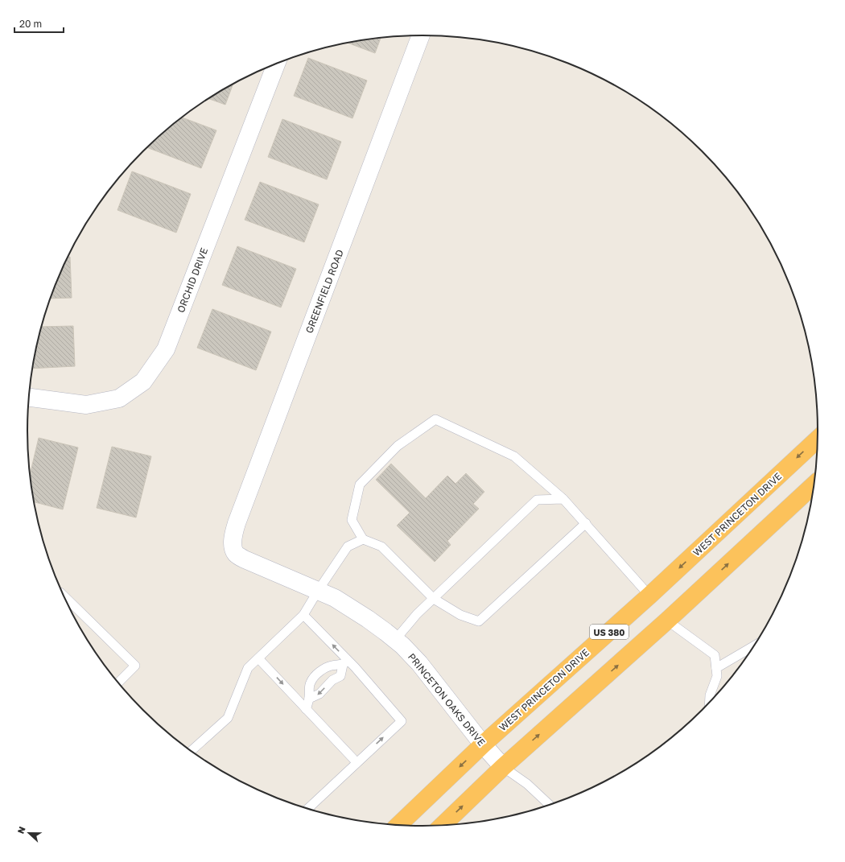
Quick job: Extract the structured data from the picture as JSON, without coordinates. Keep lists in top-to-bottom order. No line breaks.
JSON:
{"streets":{"highway":["WEST PRINCETON DRIVE","US 380"],"street":["ORCHID DRIVE","GREENFIELD ROAD","PRINCETON OAKS DRIVE"]},"crossings":[["GREENFIELD ROAD","PRINCETON OAKS DRIVE"],["WEST PRINCETON DRIVE","PRINCETON OAKS DRIVE"],["US 380","PRINCETON OAKS DRIVE"]],"scale_bar":"20 m","north":"left"}
